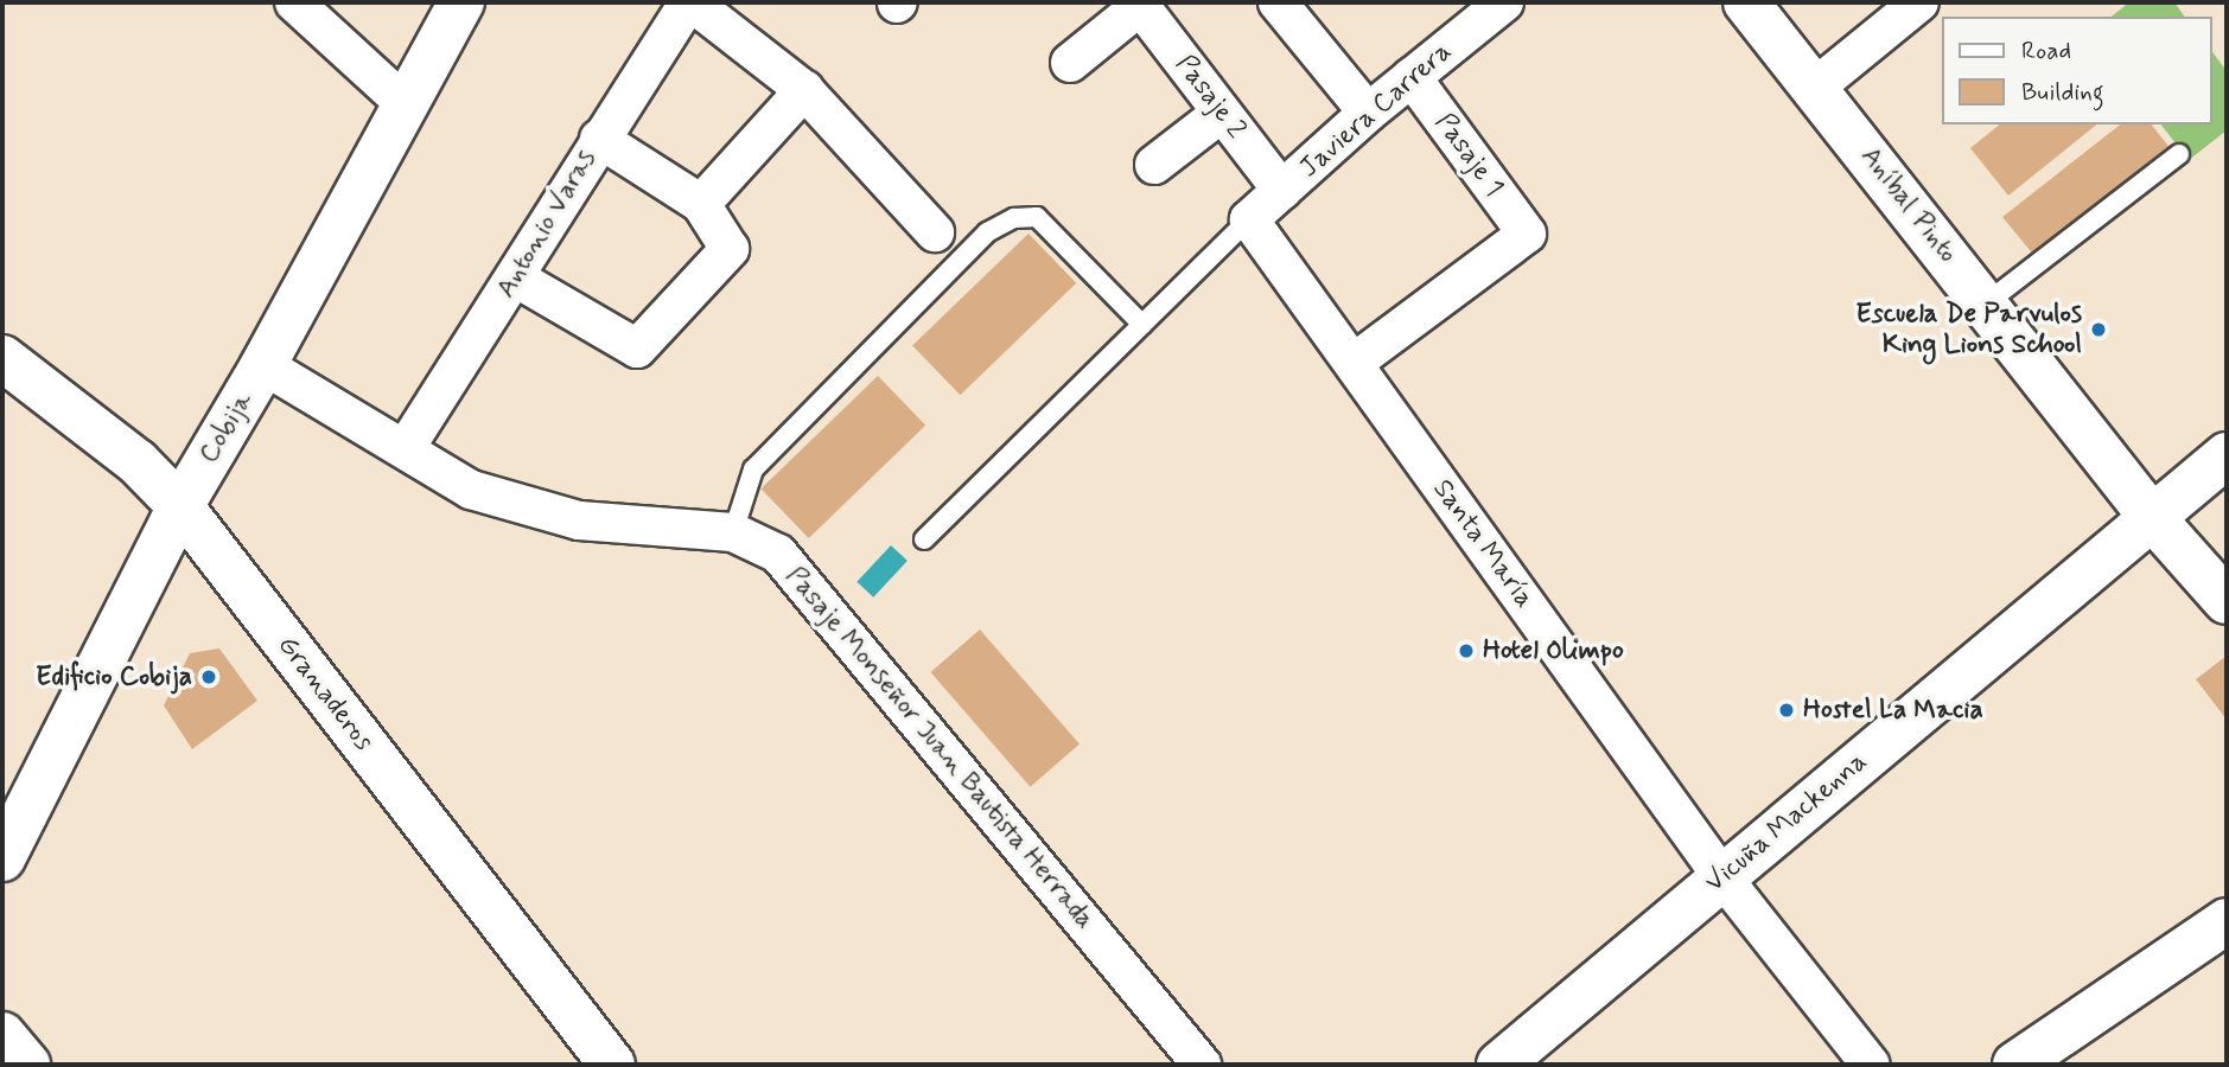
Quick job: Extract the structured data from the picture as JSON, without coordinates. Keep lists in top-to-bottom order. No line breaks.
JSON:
{"streets":{"main road":["Aníbal Pinto","Cobija","Granaderos","Vicuña Mackenna"],"street":["Pasaje 2","Javiera Carrera","Pasaje 1","Antonio Varas","Santa María","Pasaje Monseñor Juan Bautista Herrada"]},"crossings":[["Pasaje 2","Javiera Carrera"],["Javiera Carrera","Pasaje 1"],["Javiera Carrera","Santa María"],["Pasaje 1","Santa María"],["Aníbal Pinto","Vicuña Mackenna"],["Antonio Varas","Pasaje Monseñor Juan Bautista Herrada"],["Cobija","Granaderos"],["Cobija","Pasaje Monseñor Juan Bautista Herrada"],["Santa María","Vicuña Mackenna"]],"places":["Escuela De Parvulos King Lions School","Hotel Olimpo","Edificio Cobija","Hostel La Macia"],"legend":["Road","Building"]}
